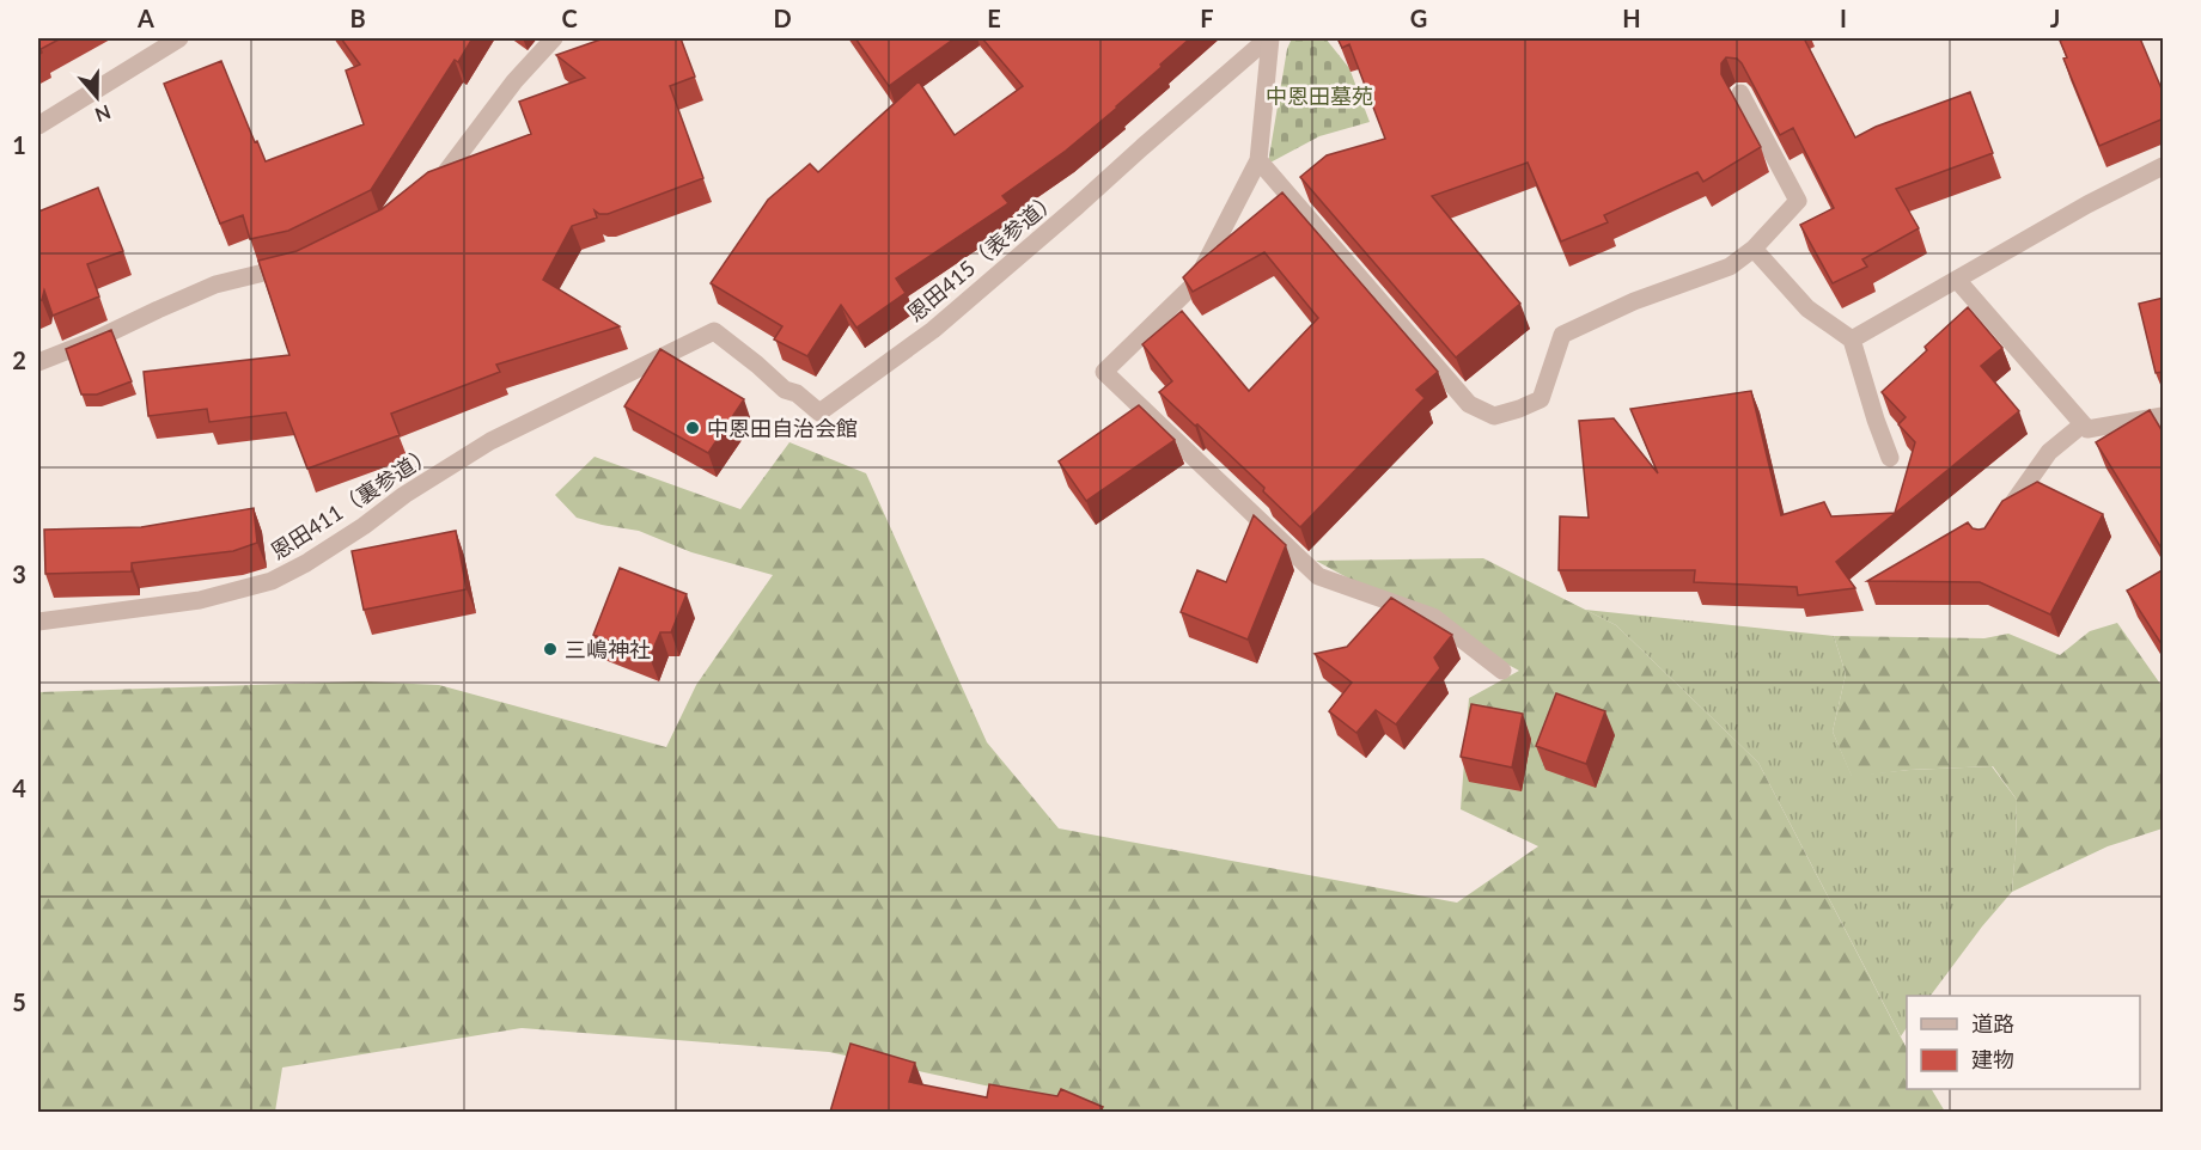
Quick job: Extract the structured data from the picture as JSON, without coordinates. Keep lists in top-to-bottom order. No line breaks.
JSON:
{"streets":{"street":["恩田415（表参道）","恩田411（裏参道）"]},"crossings":[["恩田415（表参道）","恩田411（裏参道）"]],"parks":["中恩田墓苑"],"places":["中恩田自治会館","三嶋神社"],"legend":["道路","建物"],"north":"bottom","grid":{"columns":["A","B","C","D","E","F","G","H","I","J"],"rows":["1","2","3","4","5"]}}
